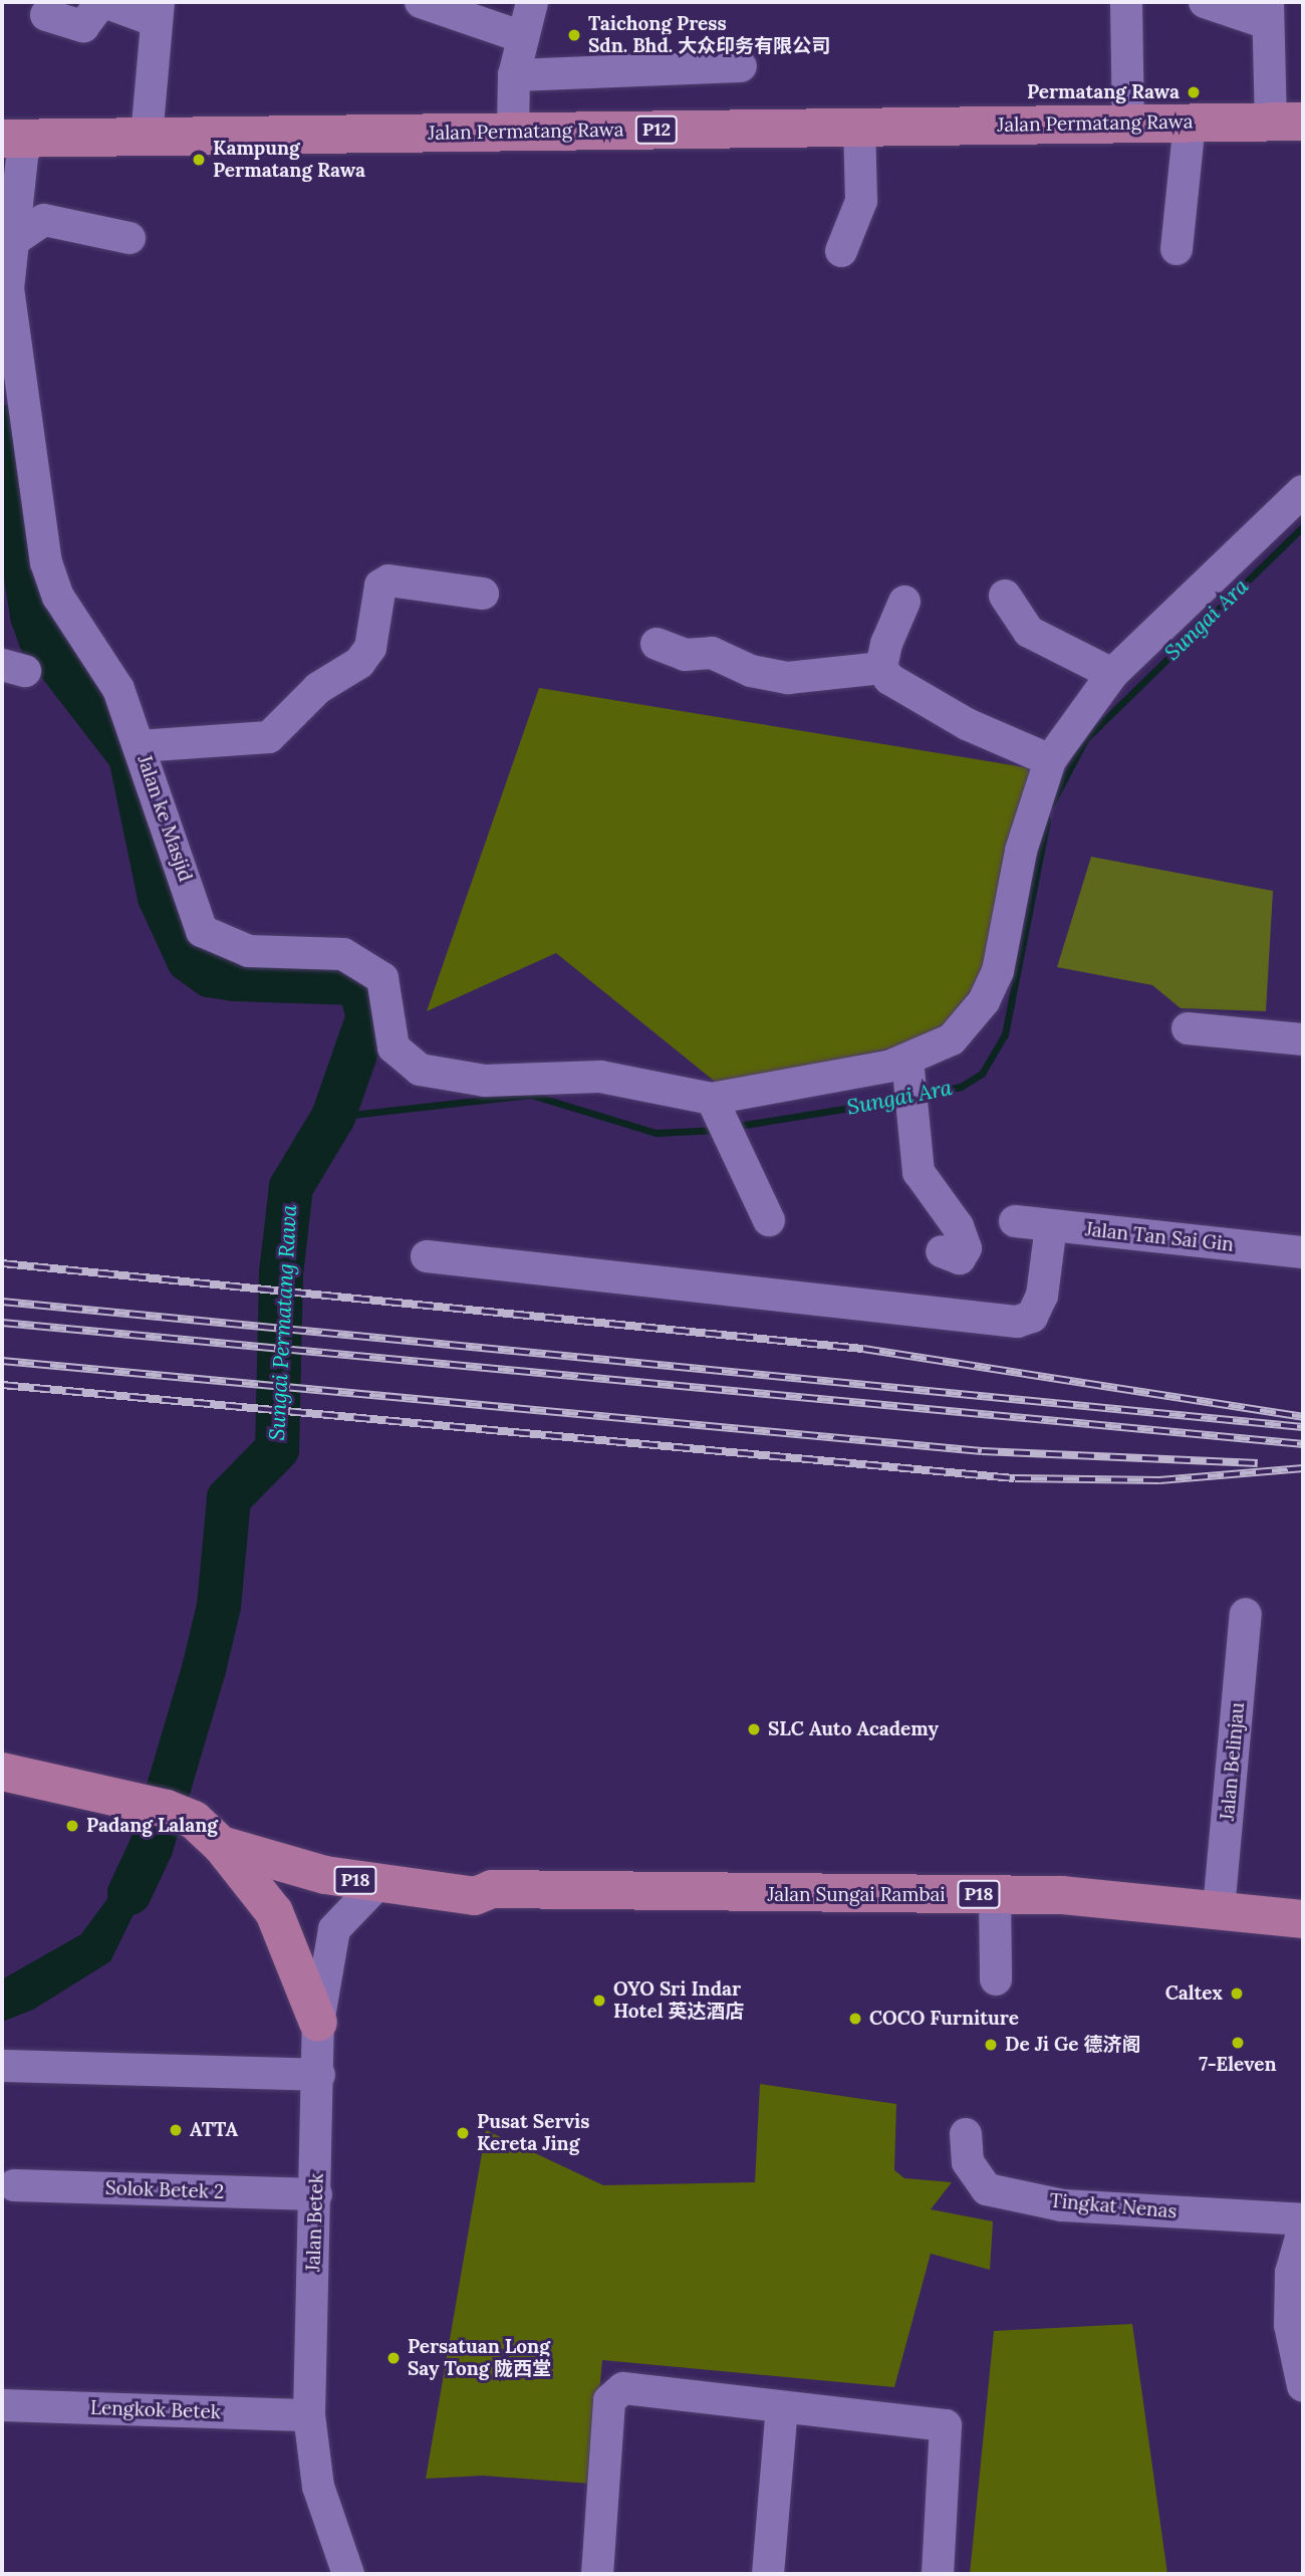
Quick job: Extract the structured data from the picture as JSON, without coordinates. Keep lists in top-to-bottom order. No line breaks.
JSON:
{"streets":{"main road":["Jalan Permatang Rawa","P12","P18","Jalan Sungai Rambai"],"street":["Jalan ke Masjid","Jalan Tan Sai Gin","Jalan Belinjau","Solok Betek 2","Tingkat Nenas","Jalan Betek","Lengkok Betek"]},"crossings":[["Jalan Permatang Rawa","Jalan ke Masjid"],["Jalan Belinjau","Jalan Sungai Rambai"],["P18","Jalan Sungai Rambai"],["Jalan Sungai Rambai","Jalan Betek"],["Solok Betek 2","Jalan Betek"],["Jalan Betek","Lengkok Betek"]],"water":["Sungai Ara","Sungai Permatang Rawa"],"places":["Taichong Press Sdn. Bhd. 大众印务有限公司","Permatang Rawa","Kampung Permatang Rawa","SLC Auto Academy","Padang Lalang","Caltex","OYO Sri Indar Hotel 英达酒店","COCO Furniture","7-Eleven","De Ji Ge 德济阁","ATTA","Pusat Servis Kereta Jing","Persatuan Long Say Tong 陇西堂"]}
